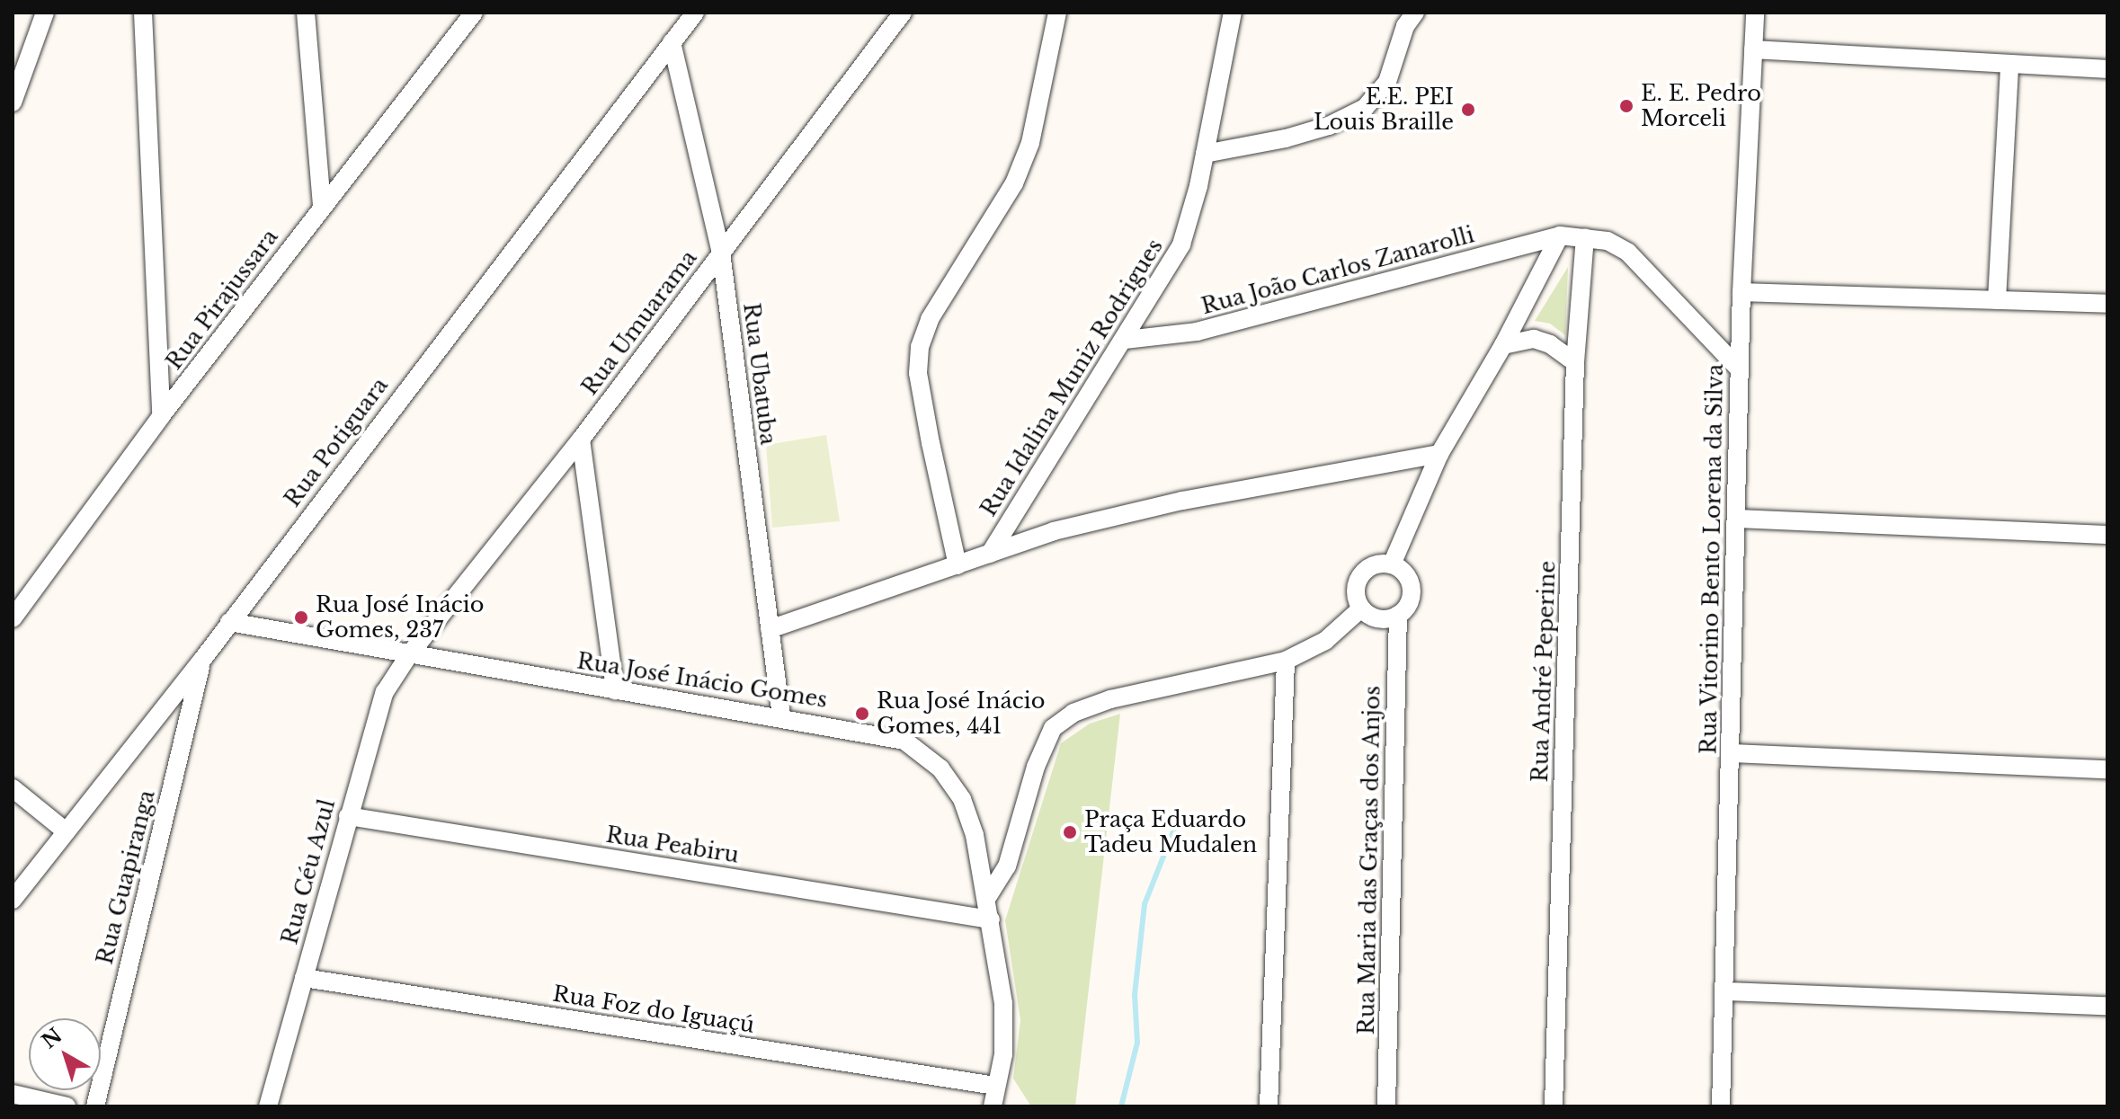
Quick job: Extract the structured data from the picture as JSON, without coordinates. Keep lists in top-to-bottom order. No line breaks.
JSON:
{"streets":{"street":["Rua João Carlos Zanarolli","Rua Pirajussara","Rua Umuarama","Rua Ubatuba","Rua Idalina Muniz Rodrigues","Rua Potiguara","Rua Vitorino Bento Lorena da Silva","Rua André Peperine","Rua José Inácio Gomes","Rua Peabiru","Rua Maria das Graças dos Anjos","Rua Céu Azul","Rua Guapiranga","Rua Foz do Iguaçú"]},"crossings":[["Rua João Carlos Zanarolli","Rua Idalina Muniz Rodrigues"],["Rua João Carlos Zanarolli","Rua Vitorino Bento Lorena da Silva"],["Rua João Carlos Zanarolli","Rua André Peperine"],["Rua Umuarama","Rua Ubatuba"],["Rua Umuarama","Rua José Inácio Gomes"],["Rua Umuarama","Rua Céu Azul"],["Rua Ubatuba","Rua Potiguara"],["Rua Ubatuba","Rua José Inácio Gomes"],["Rua Potiguara","Rua José Inácio Gomes"],["Rua Potiguara","Rua Guapiranga"],["Rua José Inácio Gomes","Rua Peabiru"],["Rua José Inácio Gomes","Rua Céu Azul"],["Rua José Inácio Gomes","Rua Foz do Iguaçú"],["Rua Peabiru","Rua Céu Azul"],["Rua Céu Azul","Rua Foz do Iguaçú"]],"places":["E. E. Pedro Morceli","E.E. PEI Louis Braille","Rua José Inácio Gomes, 237","Rua José Inácio Gomes, 441","Praça Eduardo Tadeu Mudalen"],"north":"top left"}
